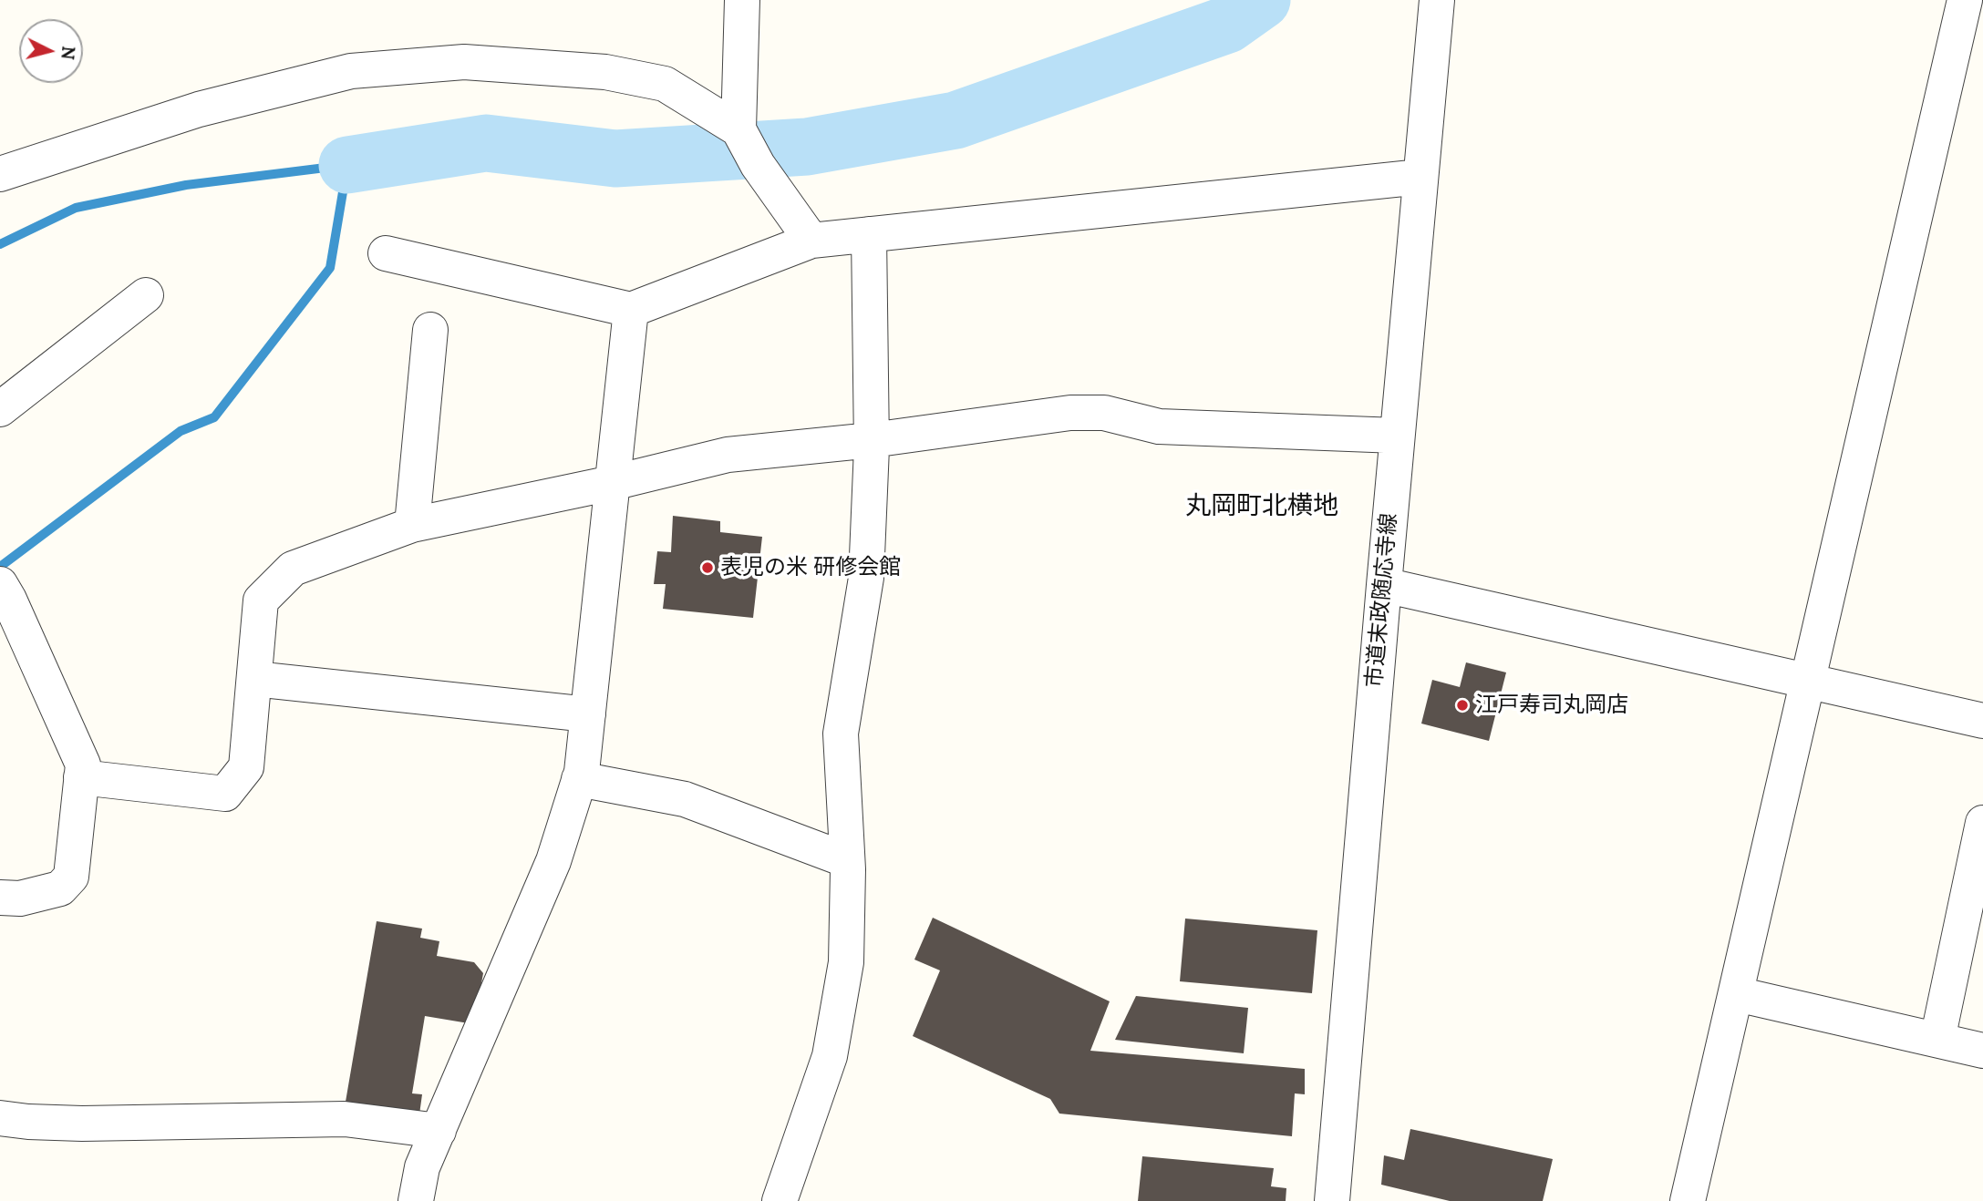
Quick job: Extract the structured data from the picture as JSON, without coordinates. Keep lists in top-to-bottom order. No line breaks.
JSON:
{"streets":{"street":["市道末政随応寺線"]},"districts":["丸岡町北横地"],"places":["表児の米 研修会館","江戸寿司丸岡店"],"north":"right"}
